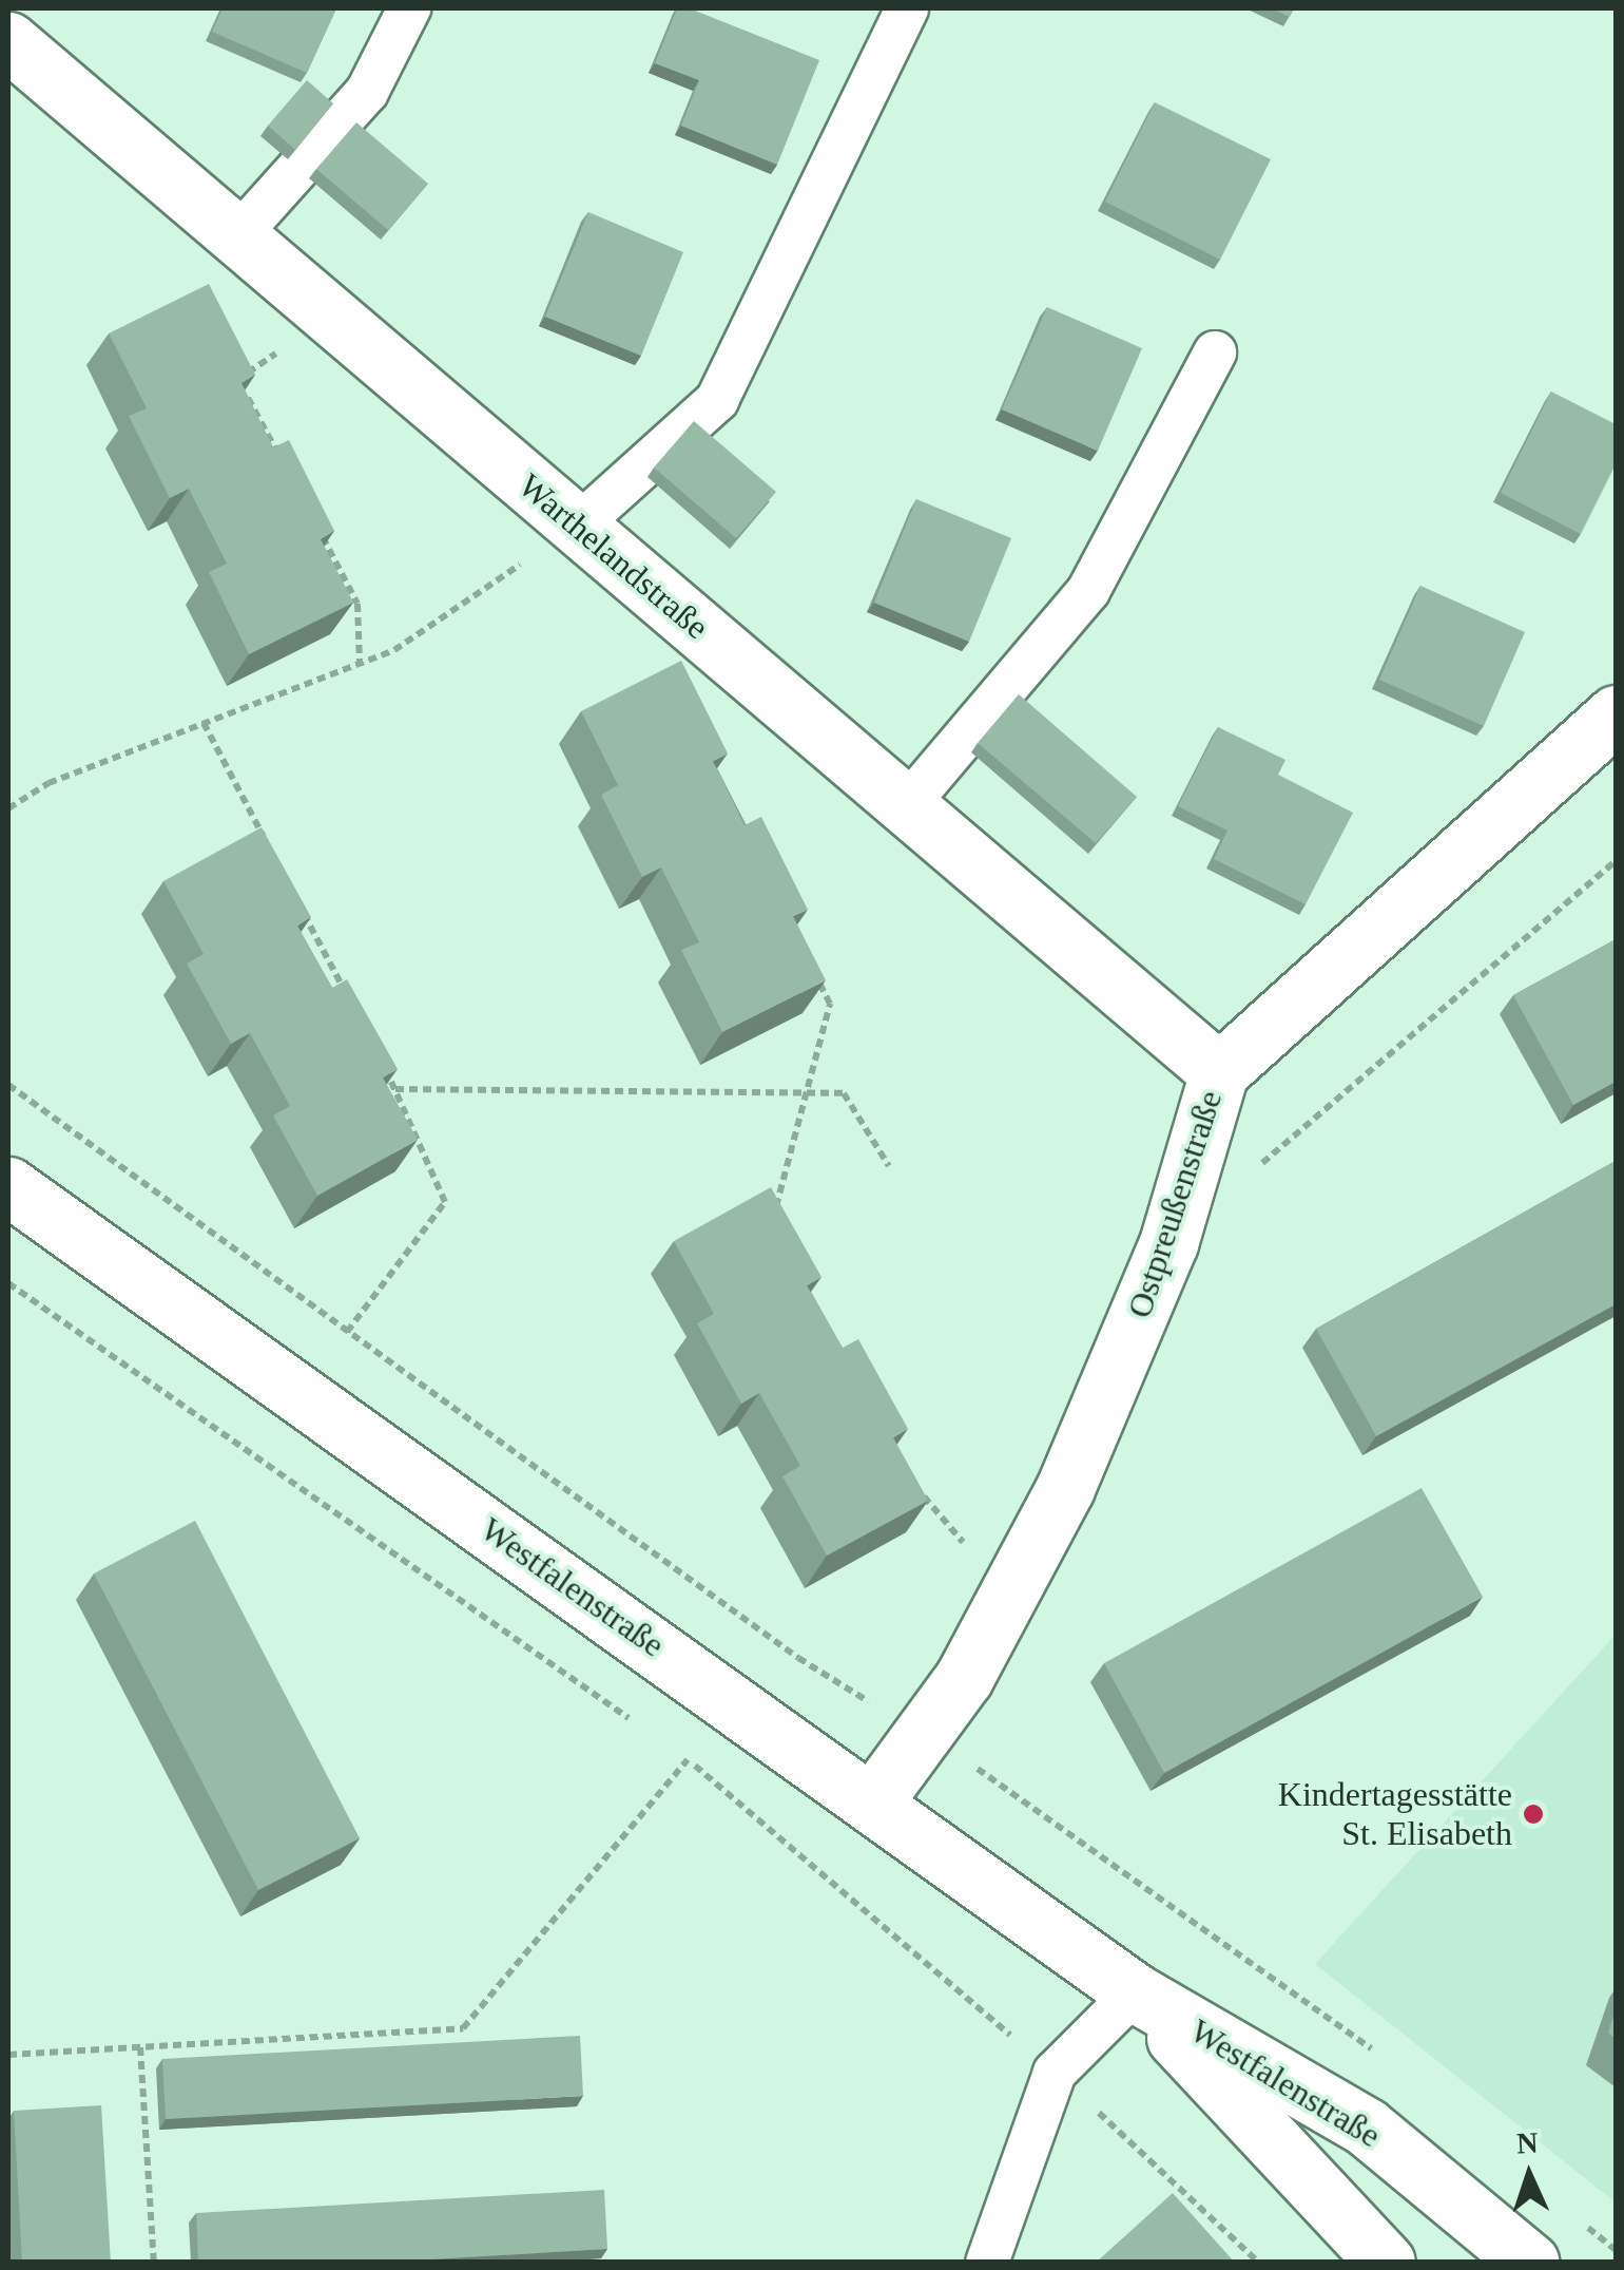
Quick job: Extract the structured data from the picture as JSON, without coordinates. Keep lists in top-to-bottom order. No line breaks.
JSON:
{"streets":{"street":["Warthelandstraße","Ostpreußenstraße","Westfalenstraße"]},"crossings":[["Warthelandstraße","Ostpreußenstraße"],["Ostpreußenstraße","Westfalenstraße"]],"places":["Kindertagesstätte St. Elisabeth"],"north":"top"}
